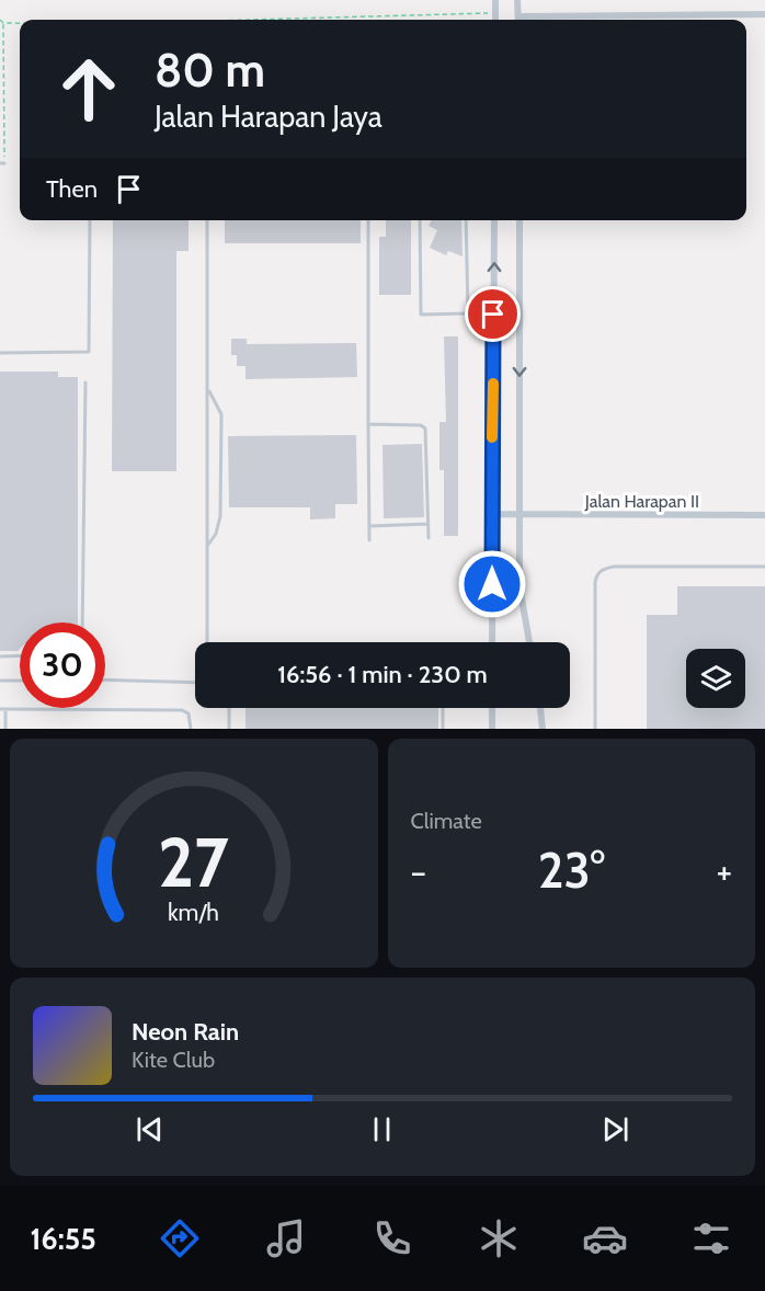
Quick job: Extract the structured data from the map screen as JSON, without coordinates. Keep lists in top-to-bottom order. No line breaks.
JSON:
{"streets":{"street":["Jalan Harapan II"]},"page":{"turn":["80 m","Jalan Harapan Jaya"],"then":"Then","limit":"30","trip":"16:56 · 1 min · 230 m","tile":"Climate","heat":["−","23°","+"],"song":["Neon Rain","Kite Club"],"tabs":"16:55","gauge":["27","km/h"]}}
